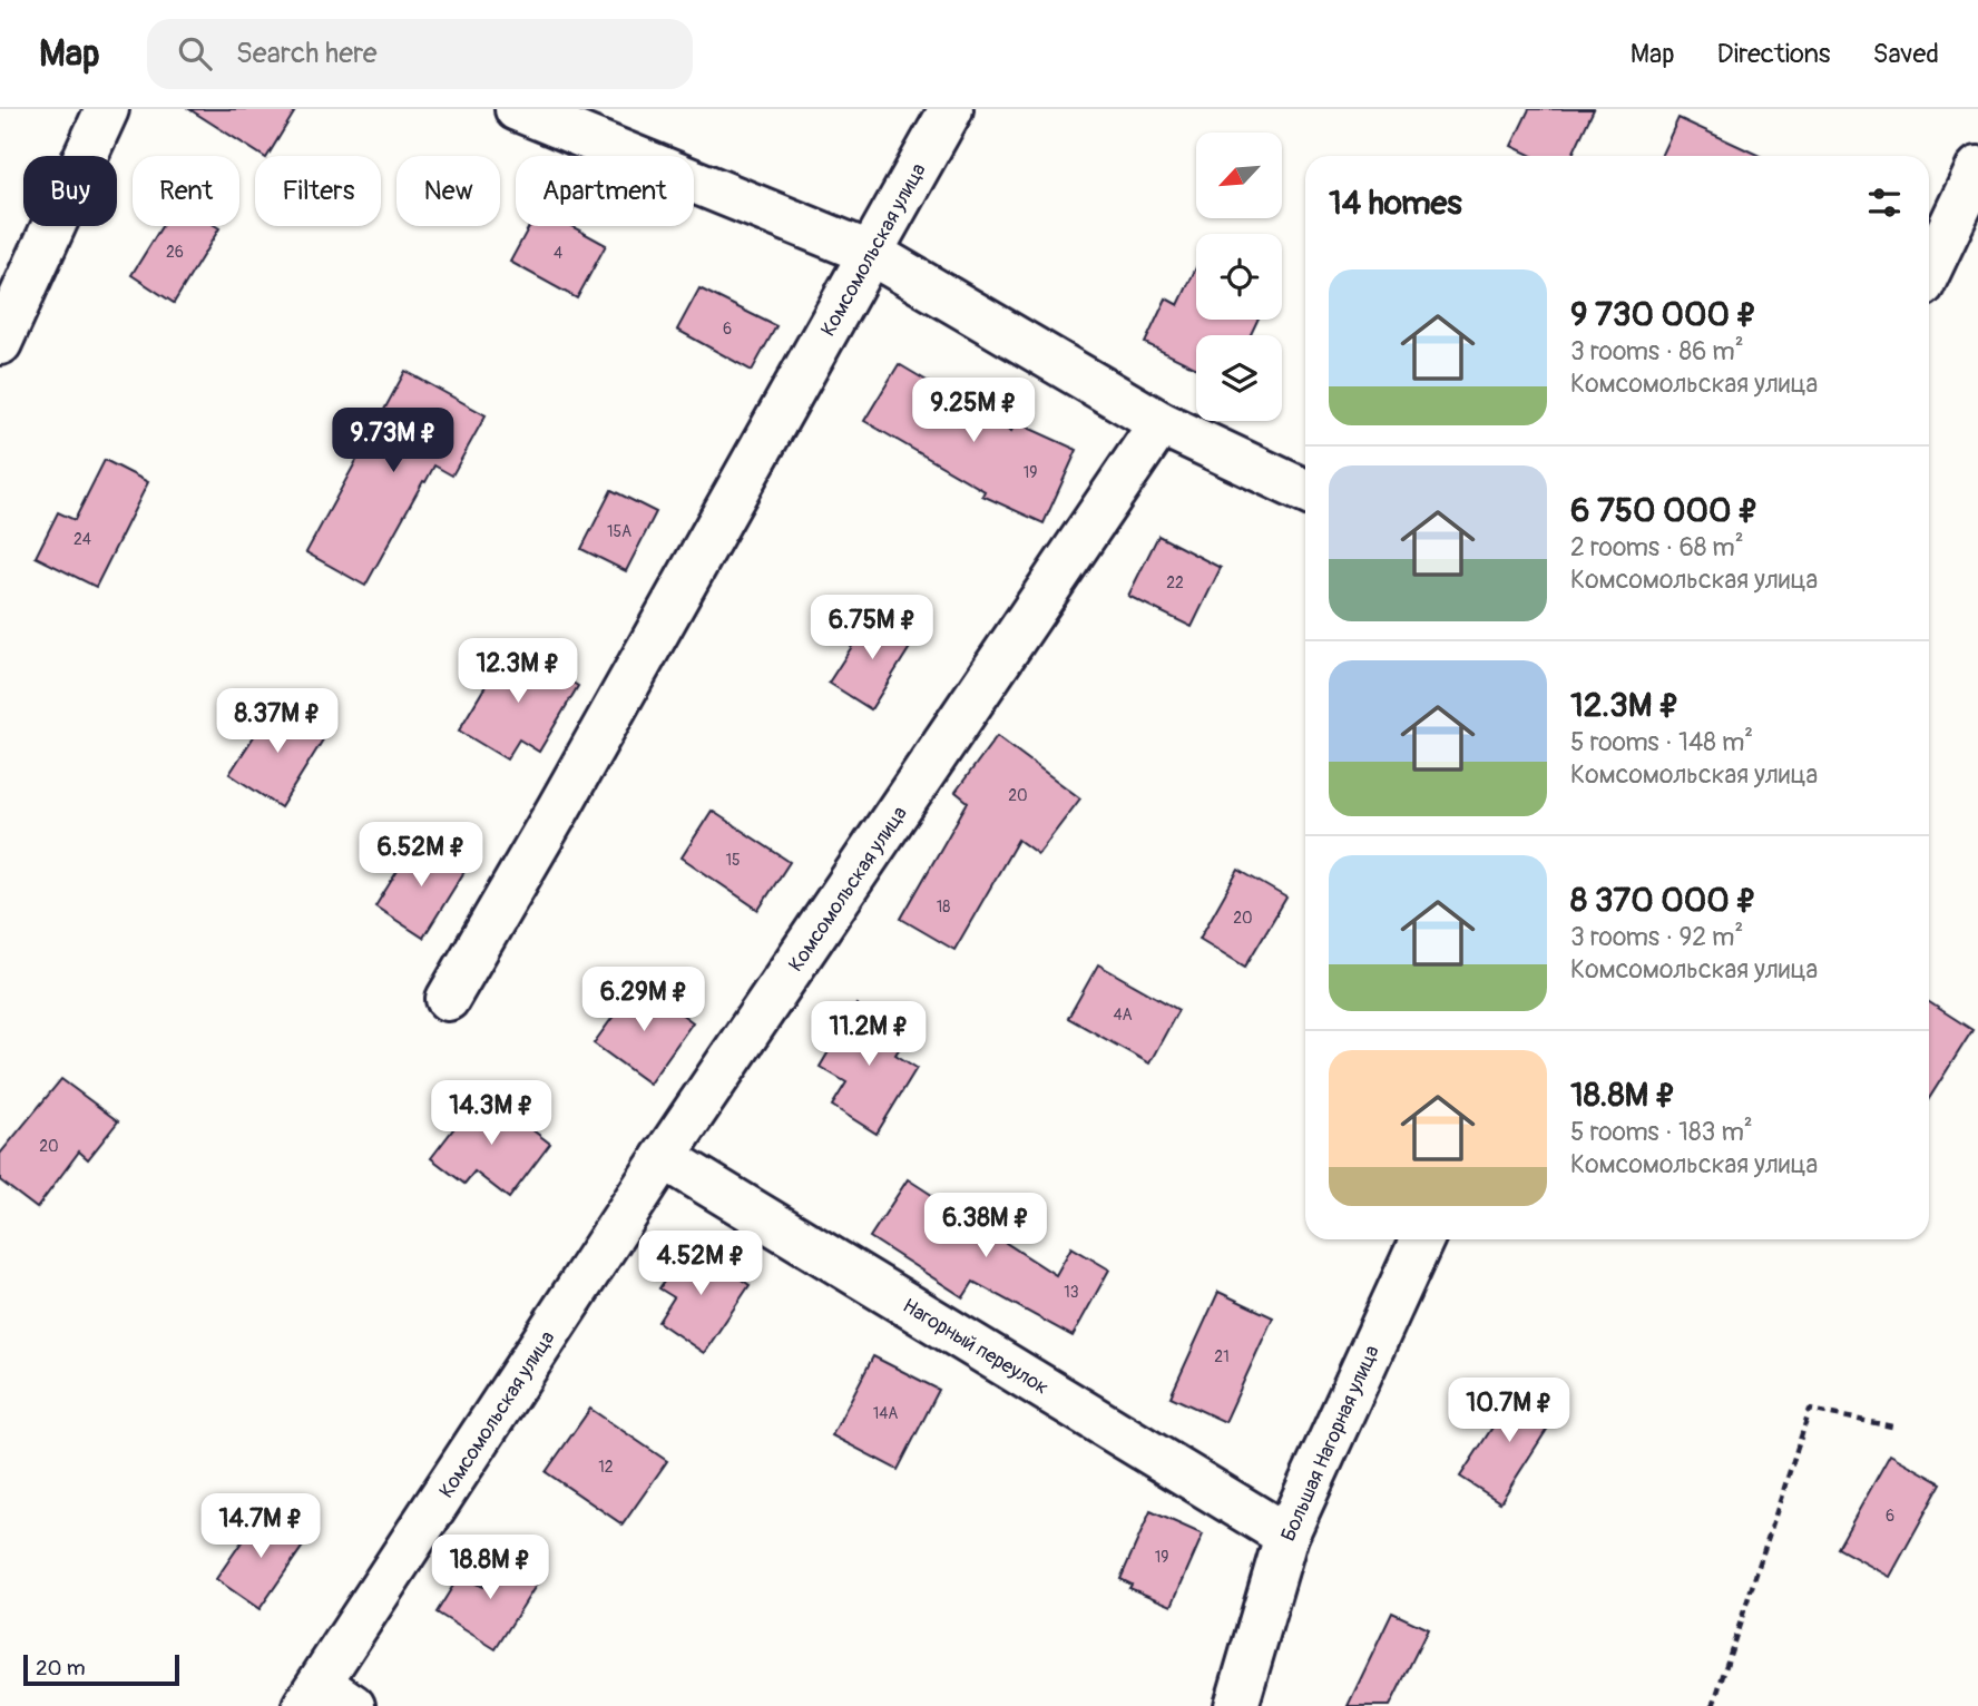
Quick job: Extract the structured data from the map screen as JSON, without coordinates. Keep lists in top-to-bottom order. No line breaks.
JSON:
{"streets":{"street":["Комсомольская улица","Нагорный переулок","Большая Нагорная улица"]},"crossings":[["Комсомольская улица","Нагорный переулок"],["Нагорный переулок","Большая Нагорная улица"]],"house_numbers":["26","4","6","19","15А","24","22","20","15","18","20","4А","20","13","21","14А","12","6","19"],"scale_bar":"20 m","north":"bottom left","page":{"header":"Map","search":"Search here","nav":["Map","Directions","Saved"],"chip":["Buy","Rent","Filters","New","Apartment"],"heading":"14 homes","list":[{"name":"9 730 000 ₽","note":"3 rooms · 86 m² · Комсомольская улица"},{"name":"6 750 000 ₽","note":"2 rooms · 68 m² · Комсомольская улица"},{"name":"12.3M ₽","note":"5 rooms · 148 m² · Комсомольская улица"},{"name":"8 370 000 ₽","note":"3 rooms · 92 m² · Комсомольская улица"},{"name":"18.8M ₽","note":"5 rooms · 183 m² · Комсомольская улица"}],"price":["9.25M ₽","9.73M ₽","6.75M ₽","12.3M ₽","8.37M ₽","6.52M ₽","6.29M ₽","11.2M ₽","14.3M ₽","6.38M ₽","4.52M ₽","10.7M ₽","14.7M ₽","18.8M ₽"],"scale":"20 m"}}
